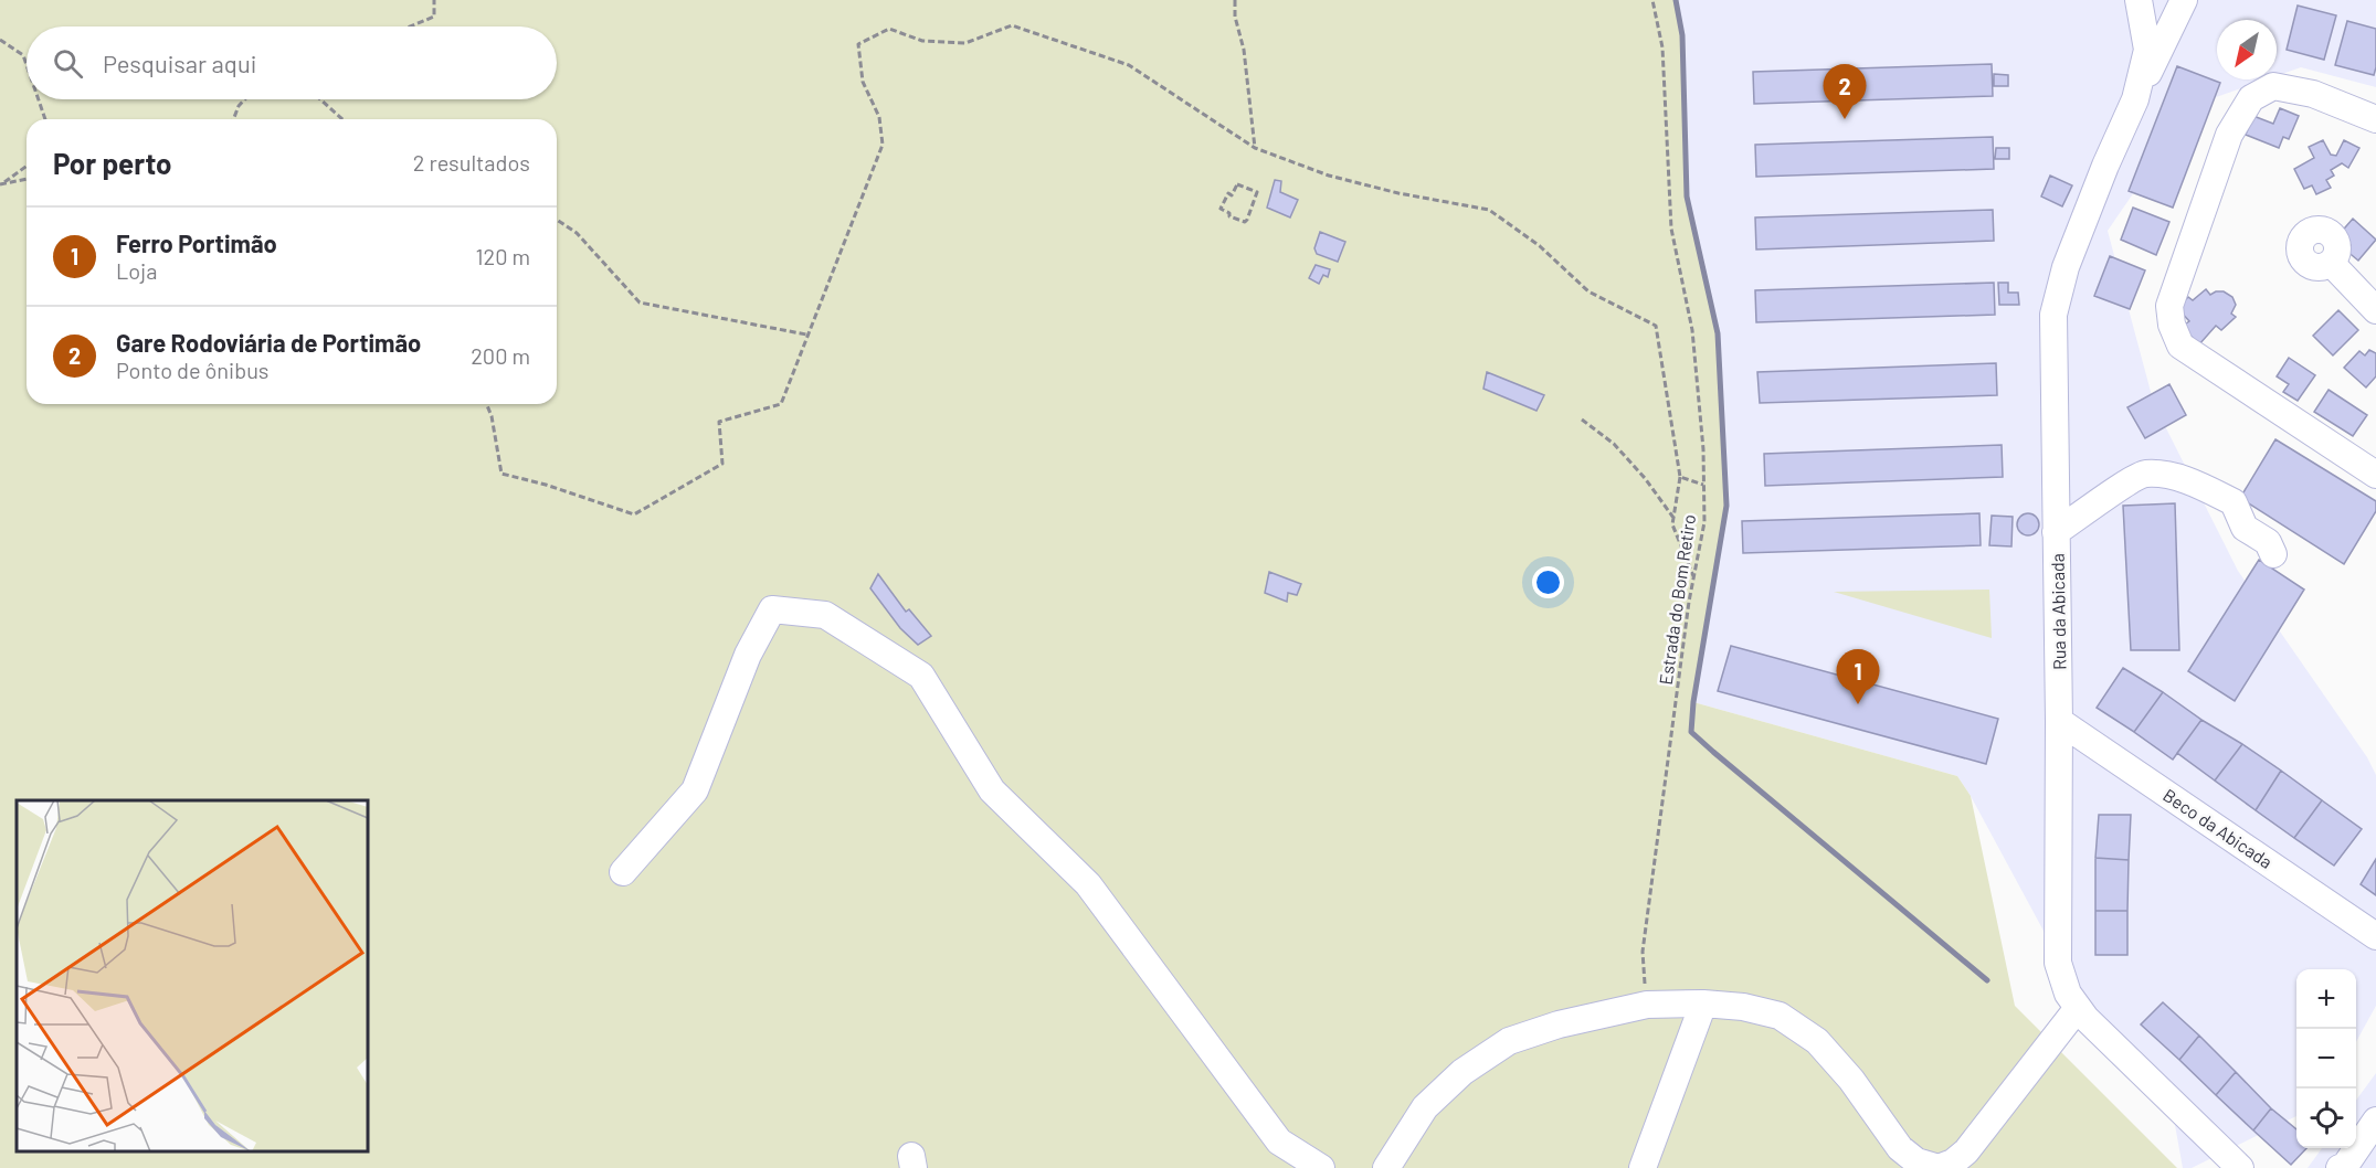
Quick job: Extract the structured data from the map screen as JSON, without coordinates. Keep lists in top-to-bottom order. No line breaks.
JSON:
{"streets":{"street":["Rua da Abicada","Beco da Abicada"],"path":["Estrada do Bom Retiro"]},"crossings":[["Rua da Abicada","Beco da Abicada"]],"north":"bottom left","page":{"search":"Pesquisar aqui","pins":["2","1"],"heading":["Por perto","2 resultados"],"list":[{"mark":"1","name":"Ferro Portimão","note":"Loja","value":"120 m"},{"mark":"2","name":"Gare Rodoviária de Portimão","note":"Ponto de ônibus","value":"200 m"}],"map_buttons":["+","−"]}}
